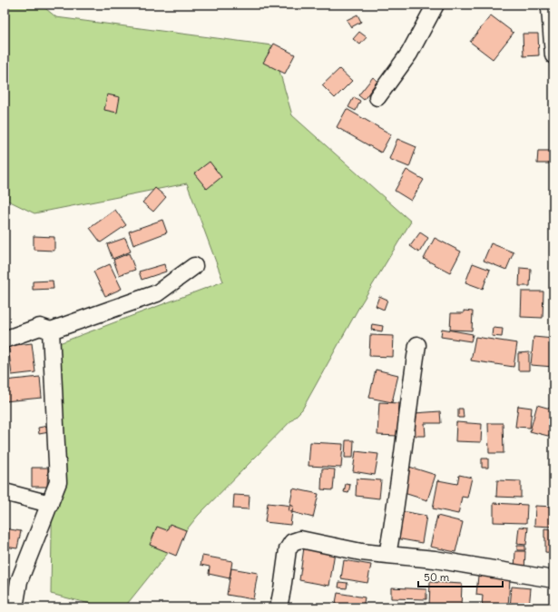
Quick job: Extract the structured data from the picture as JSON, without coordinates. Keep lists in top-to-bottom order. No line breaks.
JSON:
{"scale_bar":"50 m"}
